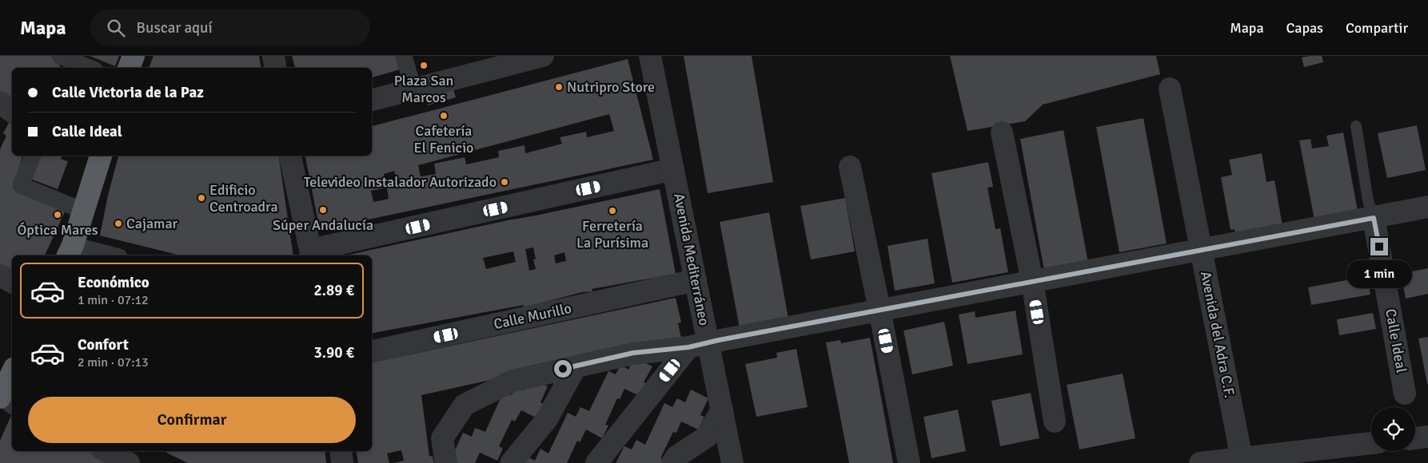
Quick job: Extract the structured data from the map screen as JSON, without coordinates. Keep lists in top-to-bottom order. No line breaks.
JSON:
{"streets":{"street":["Avenida Mediterráneo","Calle Murillo","Avenida del Adra C.F.","Calle Ideal"]},"crossings":[["Avenida Mediterráneo","Calle Murillo"]],"places":["Plaza San Marcos","Nutripro Store","Cafetería El Fenicio","Televideo Instalador Autorizado","Edificio Centroadra","Súper Andalucía","Ferretería La Purísima","Óptica Mares","Cajamar"],"page":{"header":"Mapa","search":"Buscar aquí","nav":["Mapa","Capas","Compartir"],"banner":["Calle Victoria de la Paz","Calle Ideal"],"bubble":"1 min","list":[{"name":"Económico","note":"1 min · 07:12","value":"2.89 €"},{"name":"Confort","note":"2 min · 07:13","value":"3.90 €"}],"buttons":"Confirmar"}}
